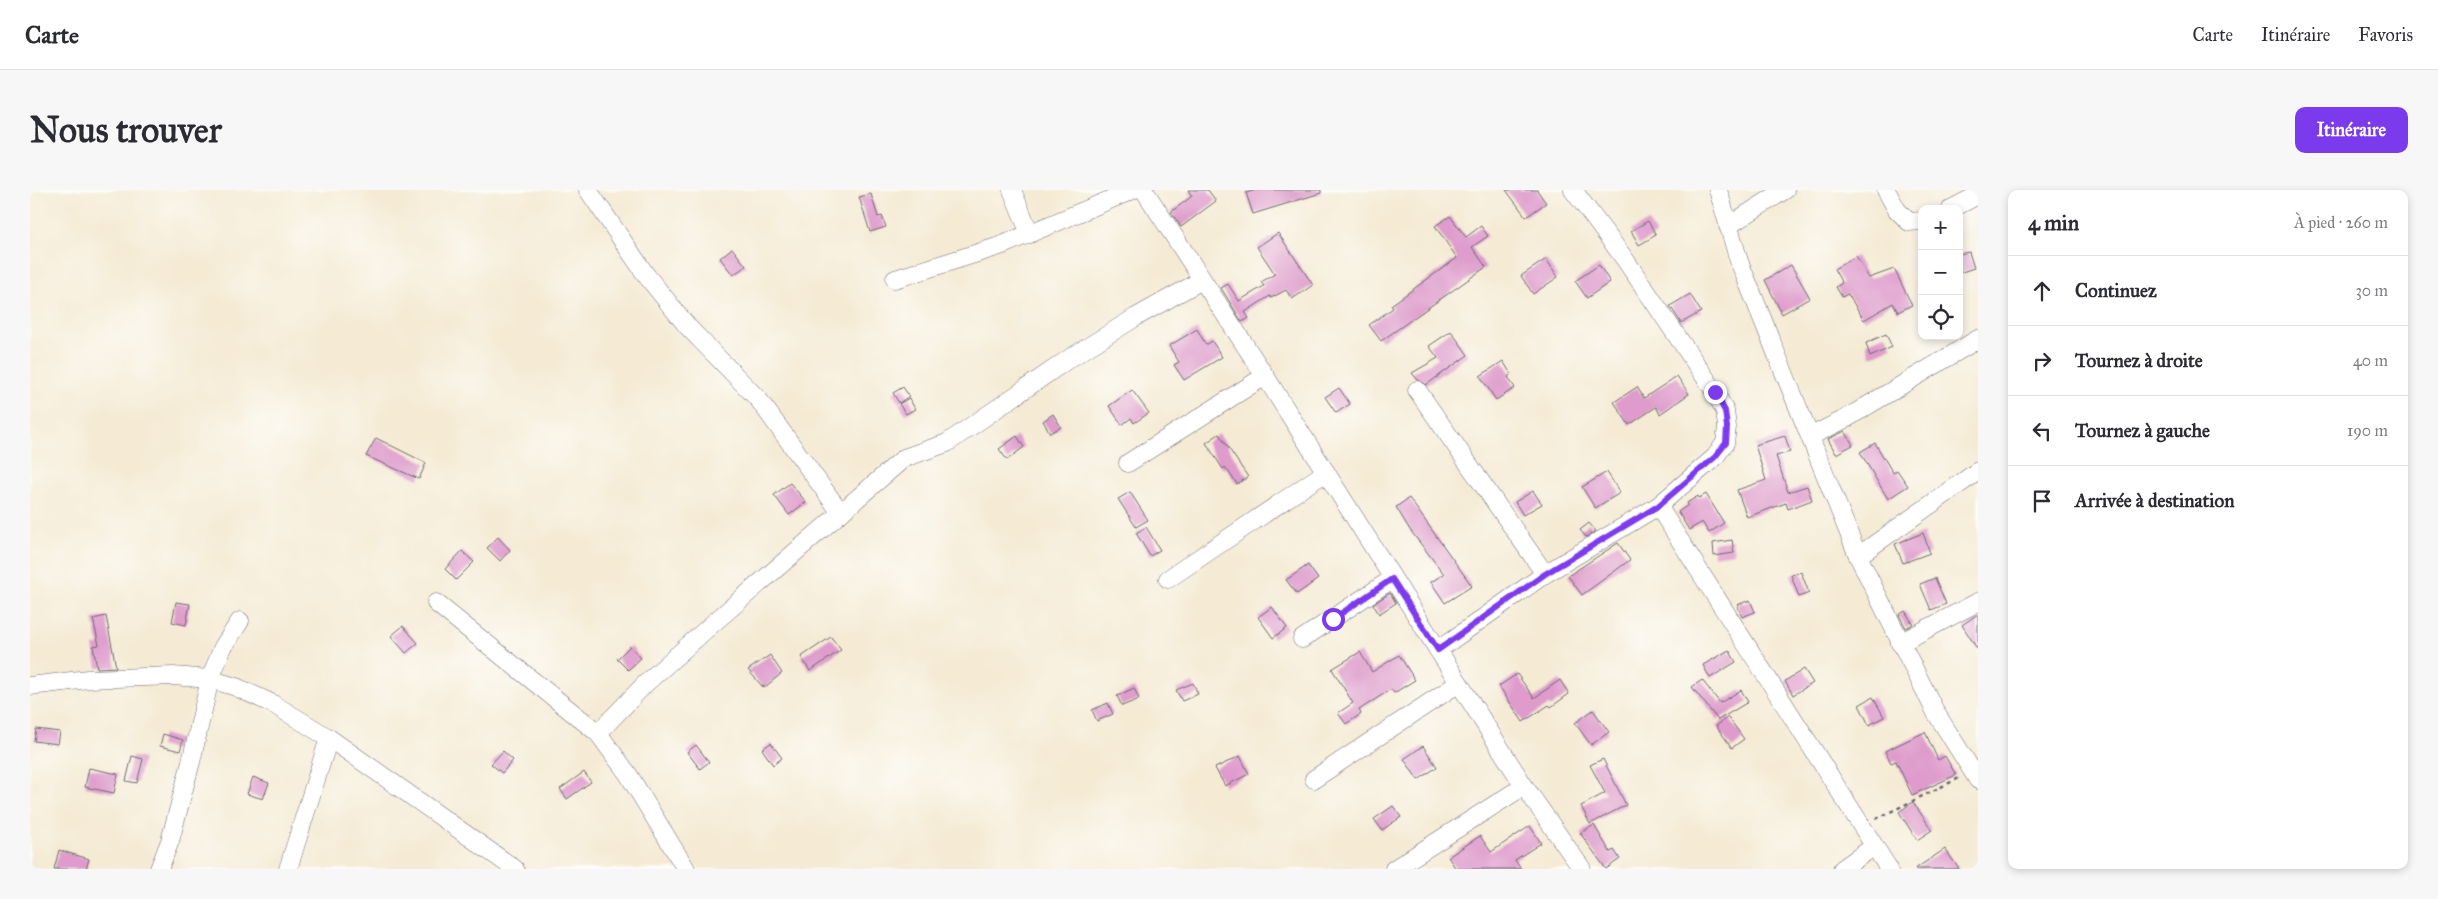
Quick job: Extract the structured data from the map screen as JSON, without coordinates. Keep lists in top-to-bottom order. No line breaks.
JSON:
{"page":{"header":"Carte","nav":["Carte","Itinéraire","Favoris"],"buttons":"Itinéraire","title":"Nous trouver","heading":["4 min","À pied · 260 m"],"map_buttons":["+","−"],"list":[["Continuez","30 m"],["Tournez à droite","40 m"],["Tournez à gauche","190 m"],"Arrivée à destination"]}}
